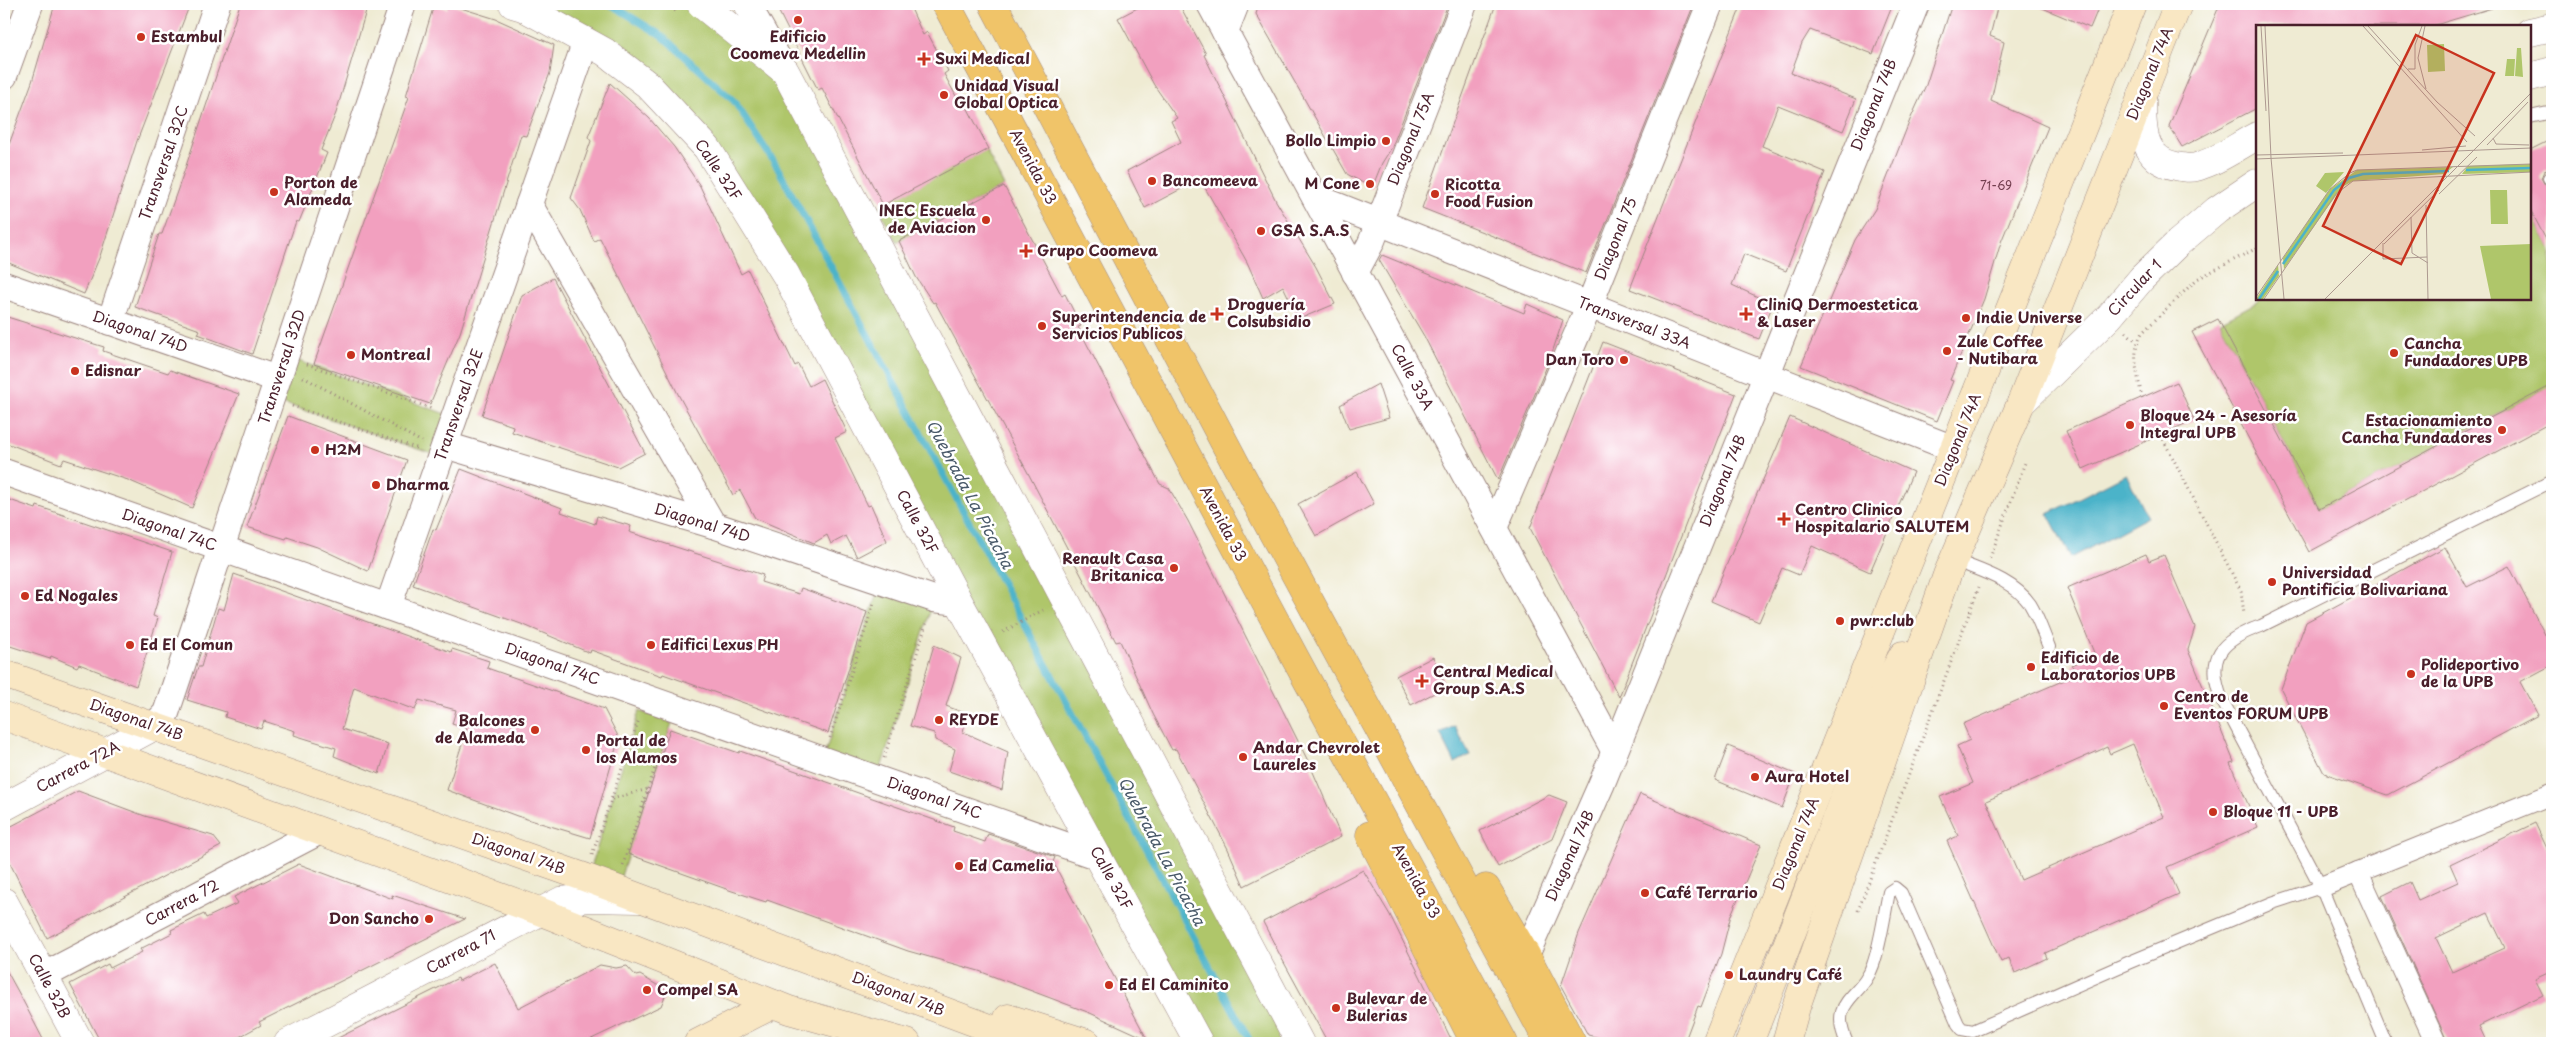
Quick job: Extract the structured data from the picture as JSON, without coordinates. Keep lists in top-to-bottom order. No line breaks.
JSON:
{"streets":{"main road":["Diagonal 74A","Diagonal 74B","Avenida 33"],"street":["Diagonal 75A","Transversal 32C","Calle 32F","Diagonal 75","Circular 1","Transversal 33A","Diagonal 74D","Transversal 32D","Calle 33A","Transversal 32E","Diagonal 74C","Carrera 72A","Carrera 72","Carrera 71","Calle 32B"]},"crossings":[["Diagonal 74A","Circular 1"],["Diagonal 74A","Transversal 33A"],["Diagonal 74B","Transversal 33A"],["Diagonal 74B","Transversal 32D"],["Diagonal 74B","Calle 33A"],["Diagonal 74B","Carrera 72A"],["Diagonal 74B","Carrera 71"],["Diagonal 75A","Transversal 33A"],["Diagonal 75A","Calle 33A"],["Transversal 32C","Diagonal 74D"],["Calle 32F","Diagonal 74D"],["Calle 32F","Transversal 32E"],["Calle 32F","Diagonal 74C"],["Diagonal 75","Transversal 33A"],["Diagonal 75","Calle 33A"],["Transversal 33A","Calle 33A"],["Diagonal 74D","Transversal 32D"],["Diagonal 74D","Transversal 32E"],["Transversal 32D","Diagonal 74C"],["Transversal 32D","Carrera 72A"],["Transversal 32E","Diagonal 74C"],["Carrera 72","Calle 32B"]],"water":["Quebrada La Picacha"],"places":{"other":["Edificio Coomeva Medellin","Estambul","Unidad Visual Global Optica","Bollo Limpio","Bancomeeva","M Cone","Porton de Alameda","Ricotta Food Fusion","INEC Escuela de Aviacion","GSA S.A.S","Indie Universe","Superintendencia de Servicios Publicos","Zule Coffee - Nutibara","Cancha Fundadores UPB","Montreal","Dan Toro","Edisnar","Bloque 24 - Asesoría Integral UPB","Estacionamiento Cancha Fundadores","H2M","Dharma","Renault Casa Britanica","Universidad Pontificia Bolivariana","Ed Nogales","pwr:club","Ed El Comun","Edifici Lexus PH","Edificio de Laboratorios UPB","Polideportivo de la UPB","Centro de Eventos FORUM UPB","REYDE","Balcones de Alameda","Portal de los Alamos","Andar Chevrolet Laureles","Aura Hotel","Bloque 11 - UPB","Ed Camelia","Café Terrario","Don Sancho","Laundry Café","Ed El Caminito","Compel SA","Bulevar de Bulerias"],"health":["Suxi Medical","Grupo Coomeva","Droguería Colsubsidio","CliniQ Dermoestetica & Laser","Centro Clinico Hospitalario SALUTEM","Central Medical Group S.A.S"]},"house_numbers":["71-69"]}
